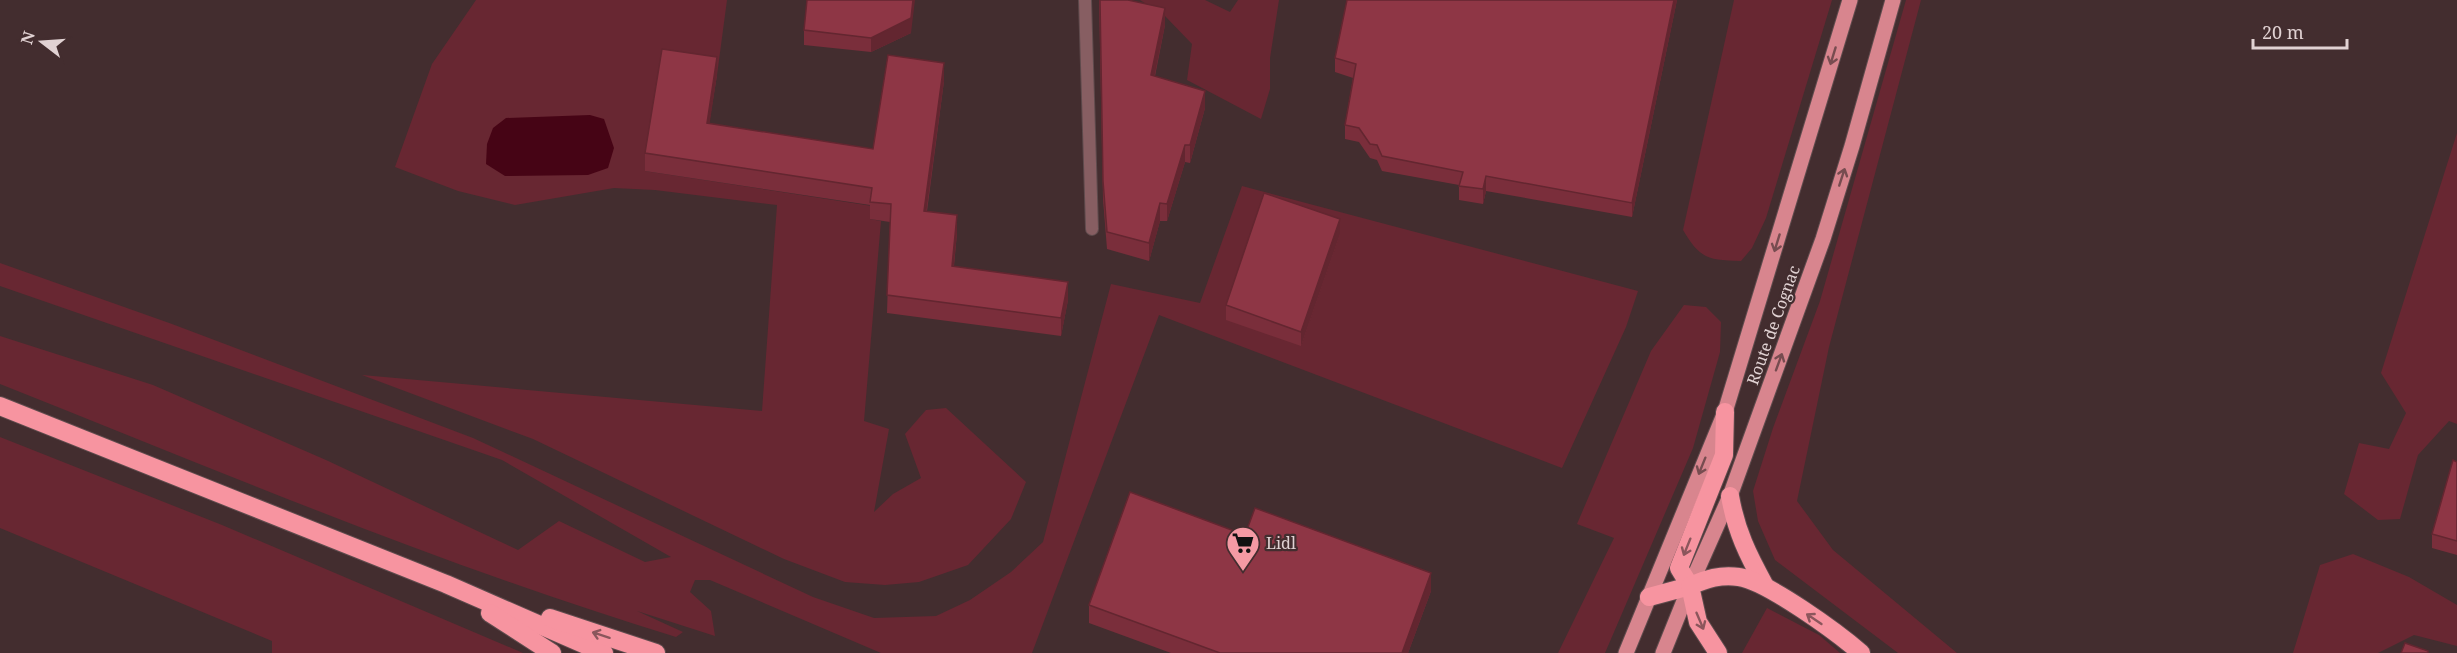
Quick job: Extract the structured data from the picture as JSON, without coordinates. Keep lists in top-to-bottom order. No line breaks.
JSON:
{"streets":{"main road":["Route de Cognac"]},"places":{"supermarket":["Lidl"]},"scale_bar":"20 m","north":"left"}
